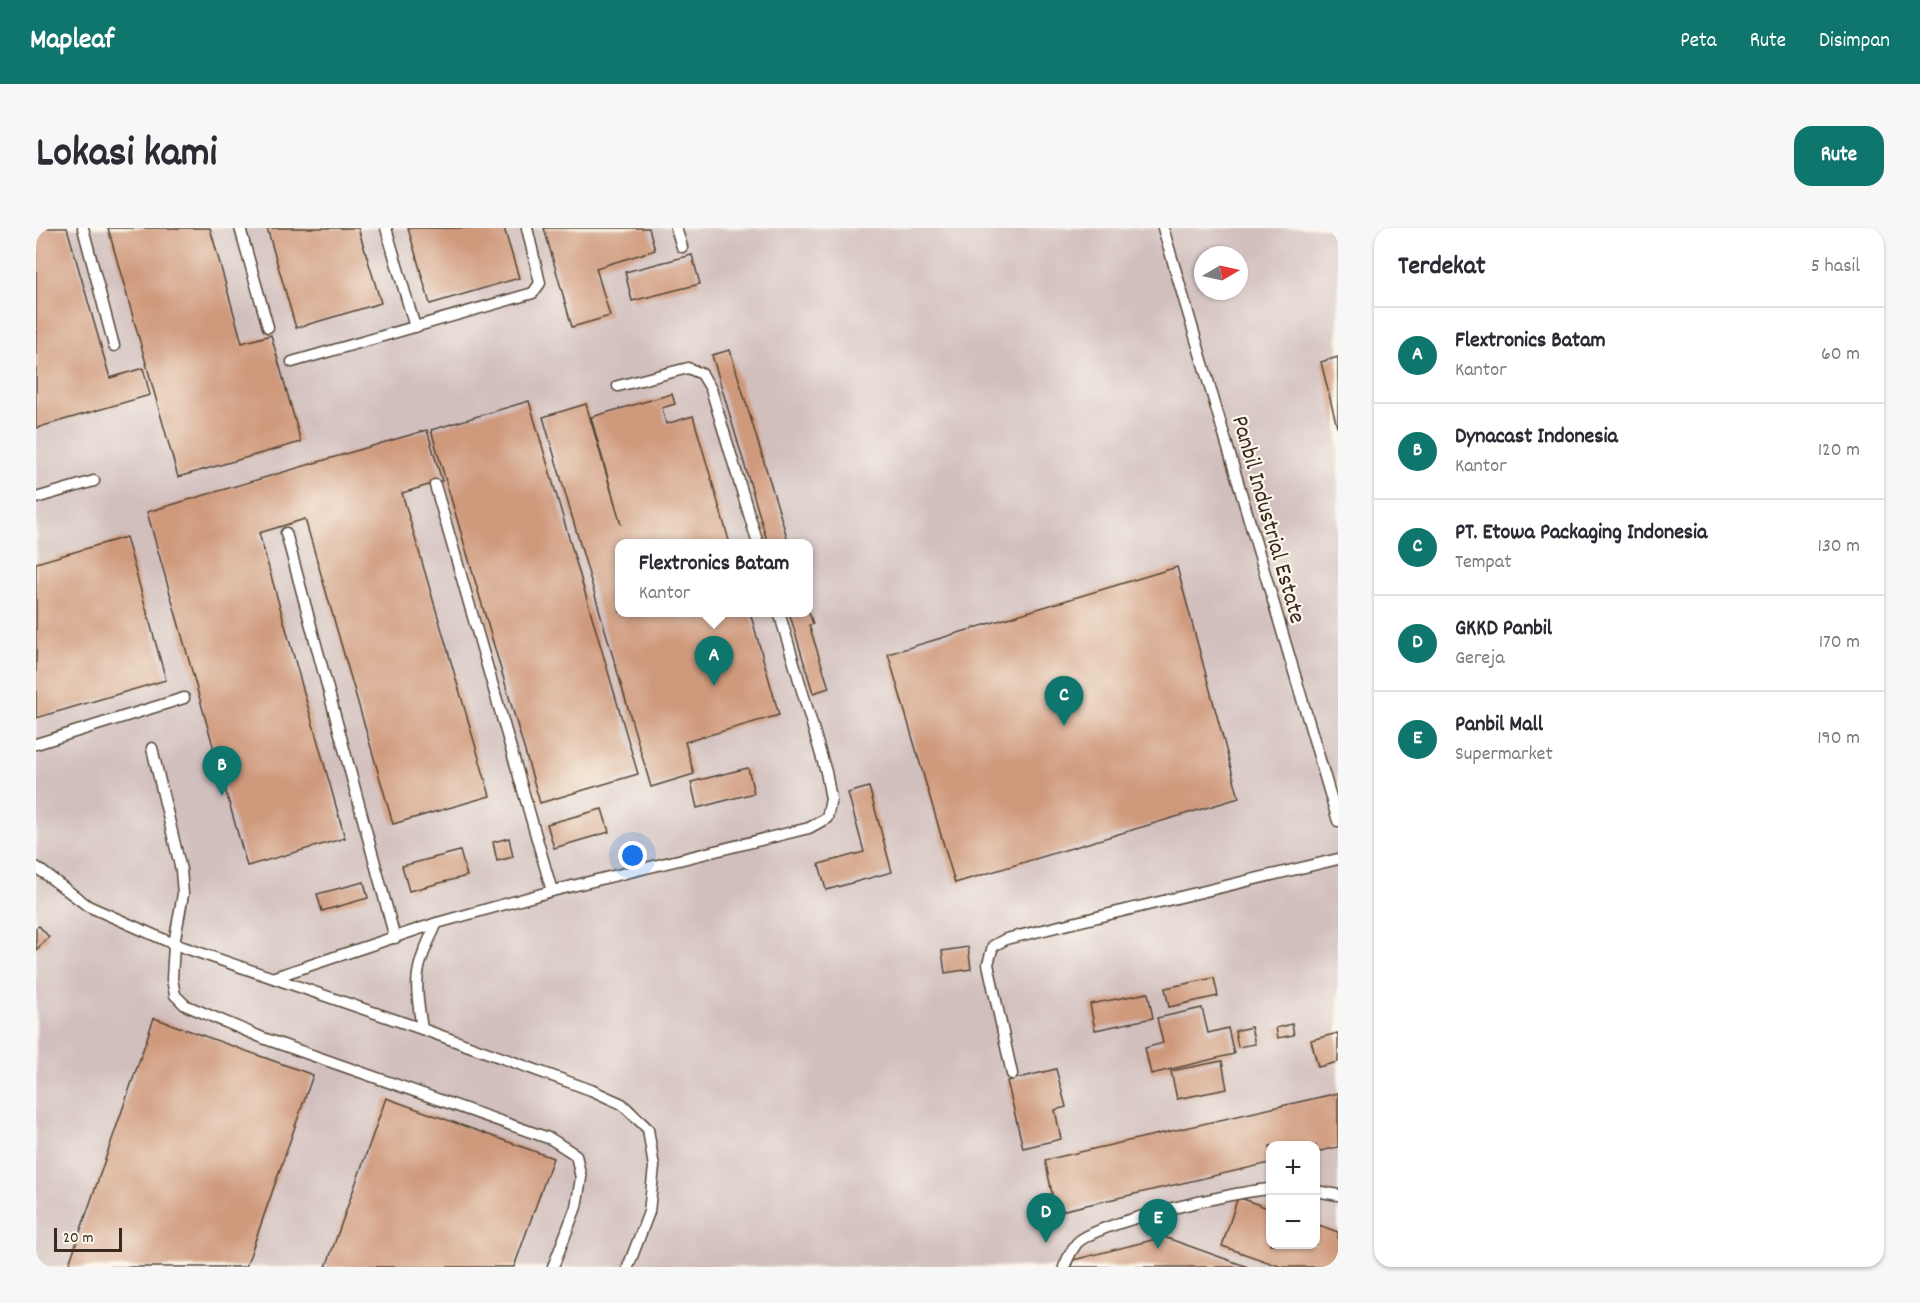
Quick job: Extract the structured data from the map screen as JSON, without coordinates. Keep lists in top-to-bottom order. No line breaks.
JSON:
{"streets":{"lane":["Panbil Industrial Estate"]},"scale_bar":"20 m","north":"right","page":{"header":"Mapleaf","nav":["Peta","Rute","Disimpan"],"title":"Lokasi kami","buttons":"Rute","heading":["Terdekat","5 hasil"],"list":[{"mark":"A","name":"Flextronics Batam","note":"Kantor","value":"60 m"},{"mark":"B","name":"Dynacast Indonesia","note":"Kantor","value":"120 m"},{"mark":"C","name":"PT. Etowa Packaging Indonesia","note":"Tempat","value":"130 m"},{"mark":"D","name":"GKKD Panbil","note":"Gereja","value":"170 m"},{"mark":"E","name":"Panbil Mall","note":"Supermarket","value":"190 m"}],"popup":["Flextronics Batam","Kantor"],"pins":["A","C","B","D","E"],"map_buttons":["+","−"],"scale":"20 m"}}
